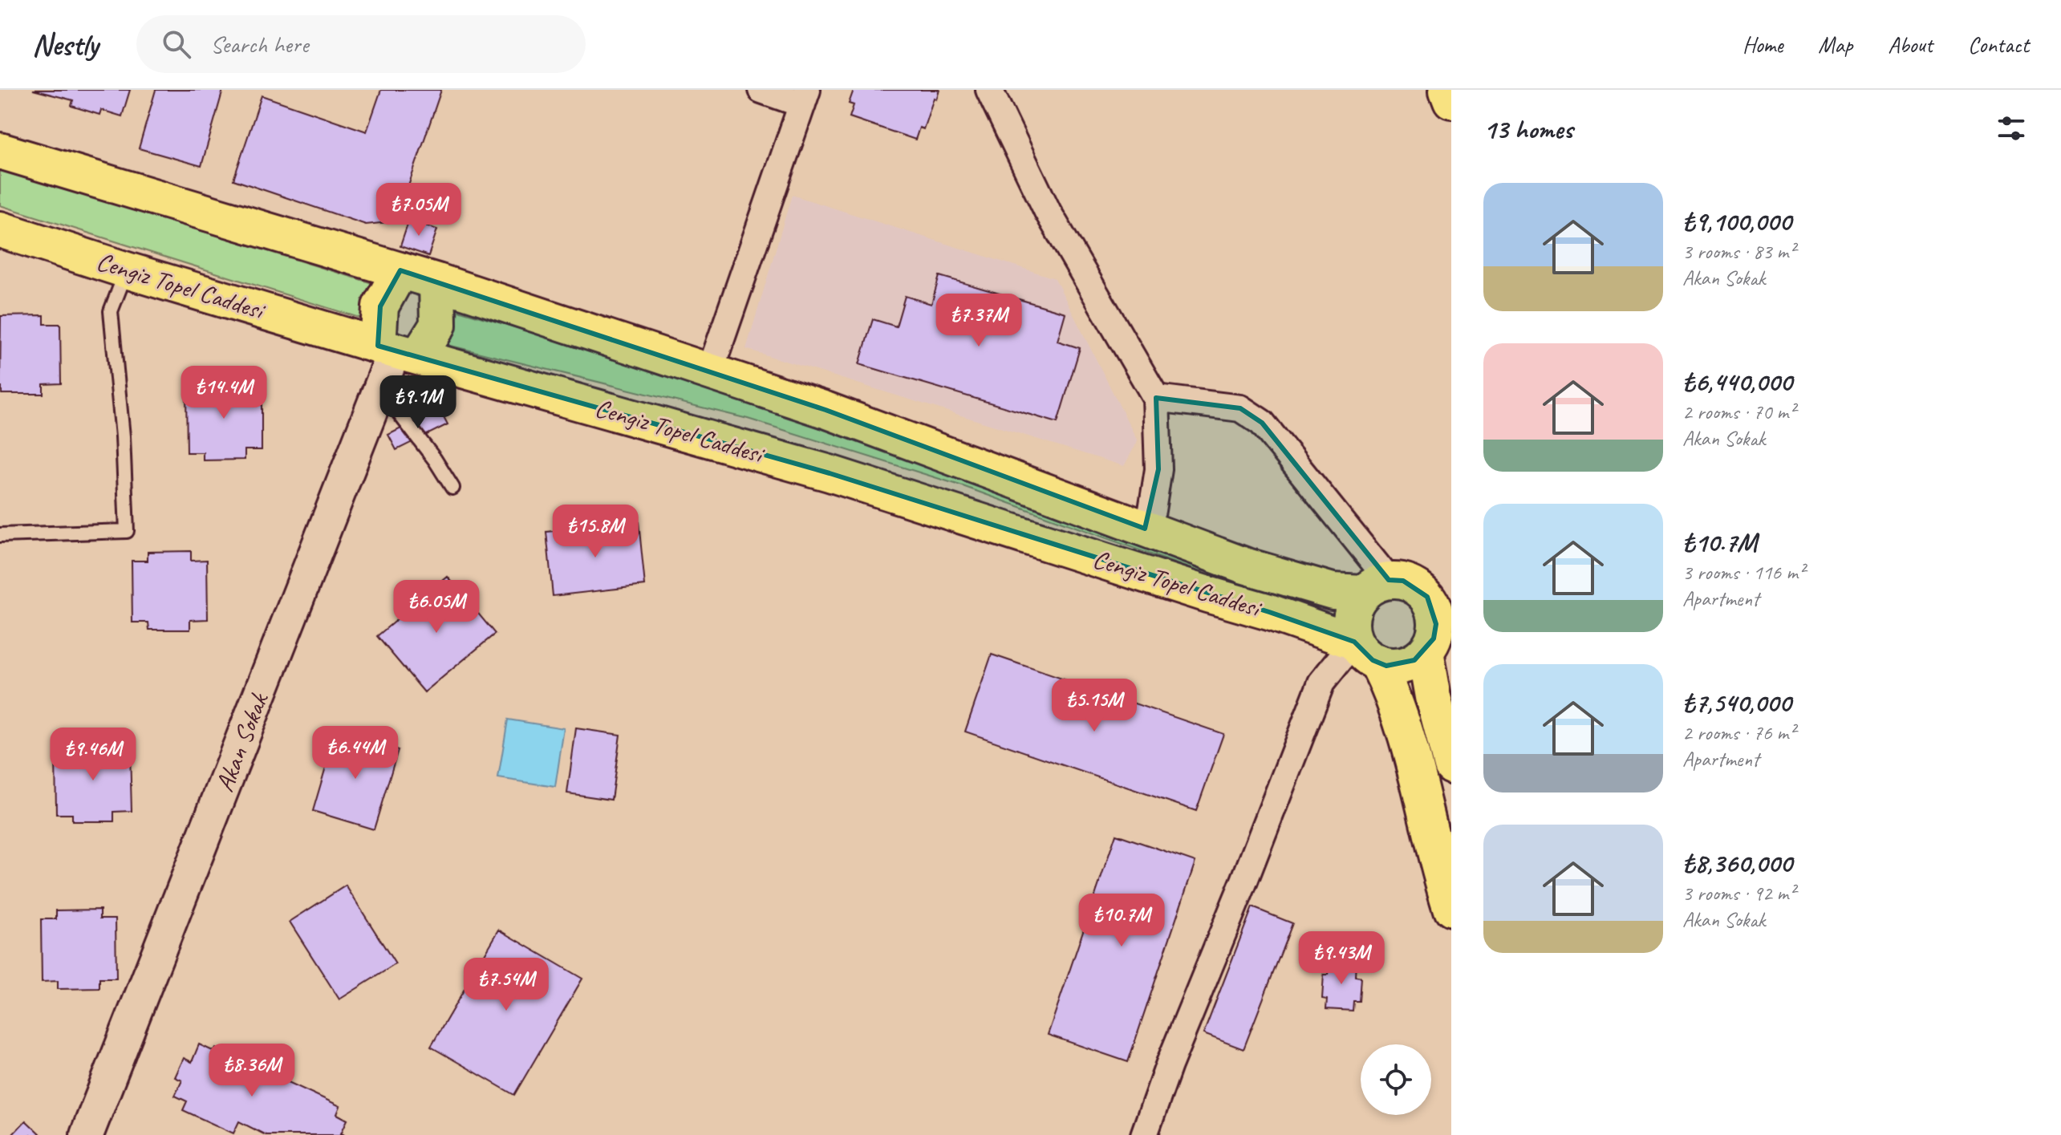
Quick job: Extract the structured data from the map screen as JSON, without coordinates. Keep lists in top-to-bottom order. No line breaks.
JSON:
{"streets":{"main road":["Cengiz Topel Caddesi"],"street":["Akan Sokak"]},"crossings":[["Cengiz Topel Caddesi","Akan Sokak"]],"page":{"header":"Nestly","search":"Search here","nav":["Home","Map","About","Contact"],"heading":"13 homes","list":[{"name":"₺9,100,000","note":"3 rooms · 83 m² · Akan Sokak"},{"name":"₺6,440,000","note":"2 rooms · 70 m² · Akan Sokak"},{"name":"₺10.7M","note":"3 rooms · 116 m² · Apartment"},{"name":"₺7,540,000","note":"2 rooms · 76 m² · Apartment"},{"name":"₺8,360,000","note":"3 rooms · 92 m² · Akan Sokak"}],"price":["₺7.05M","₺7.37M","₺14.4M","₺9.1M","₺15.8M","₺6.05M","₺5.15M","₺6.44M","₺9.46M","₺10.7M","₺9.43M","₺7.54M","₺8.36M"]}}
